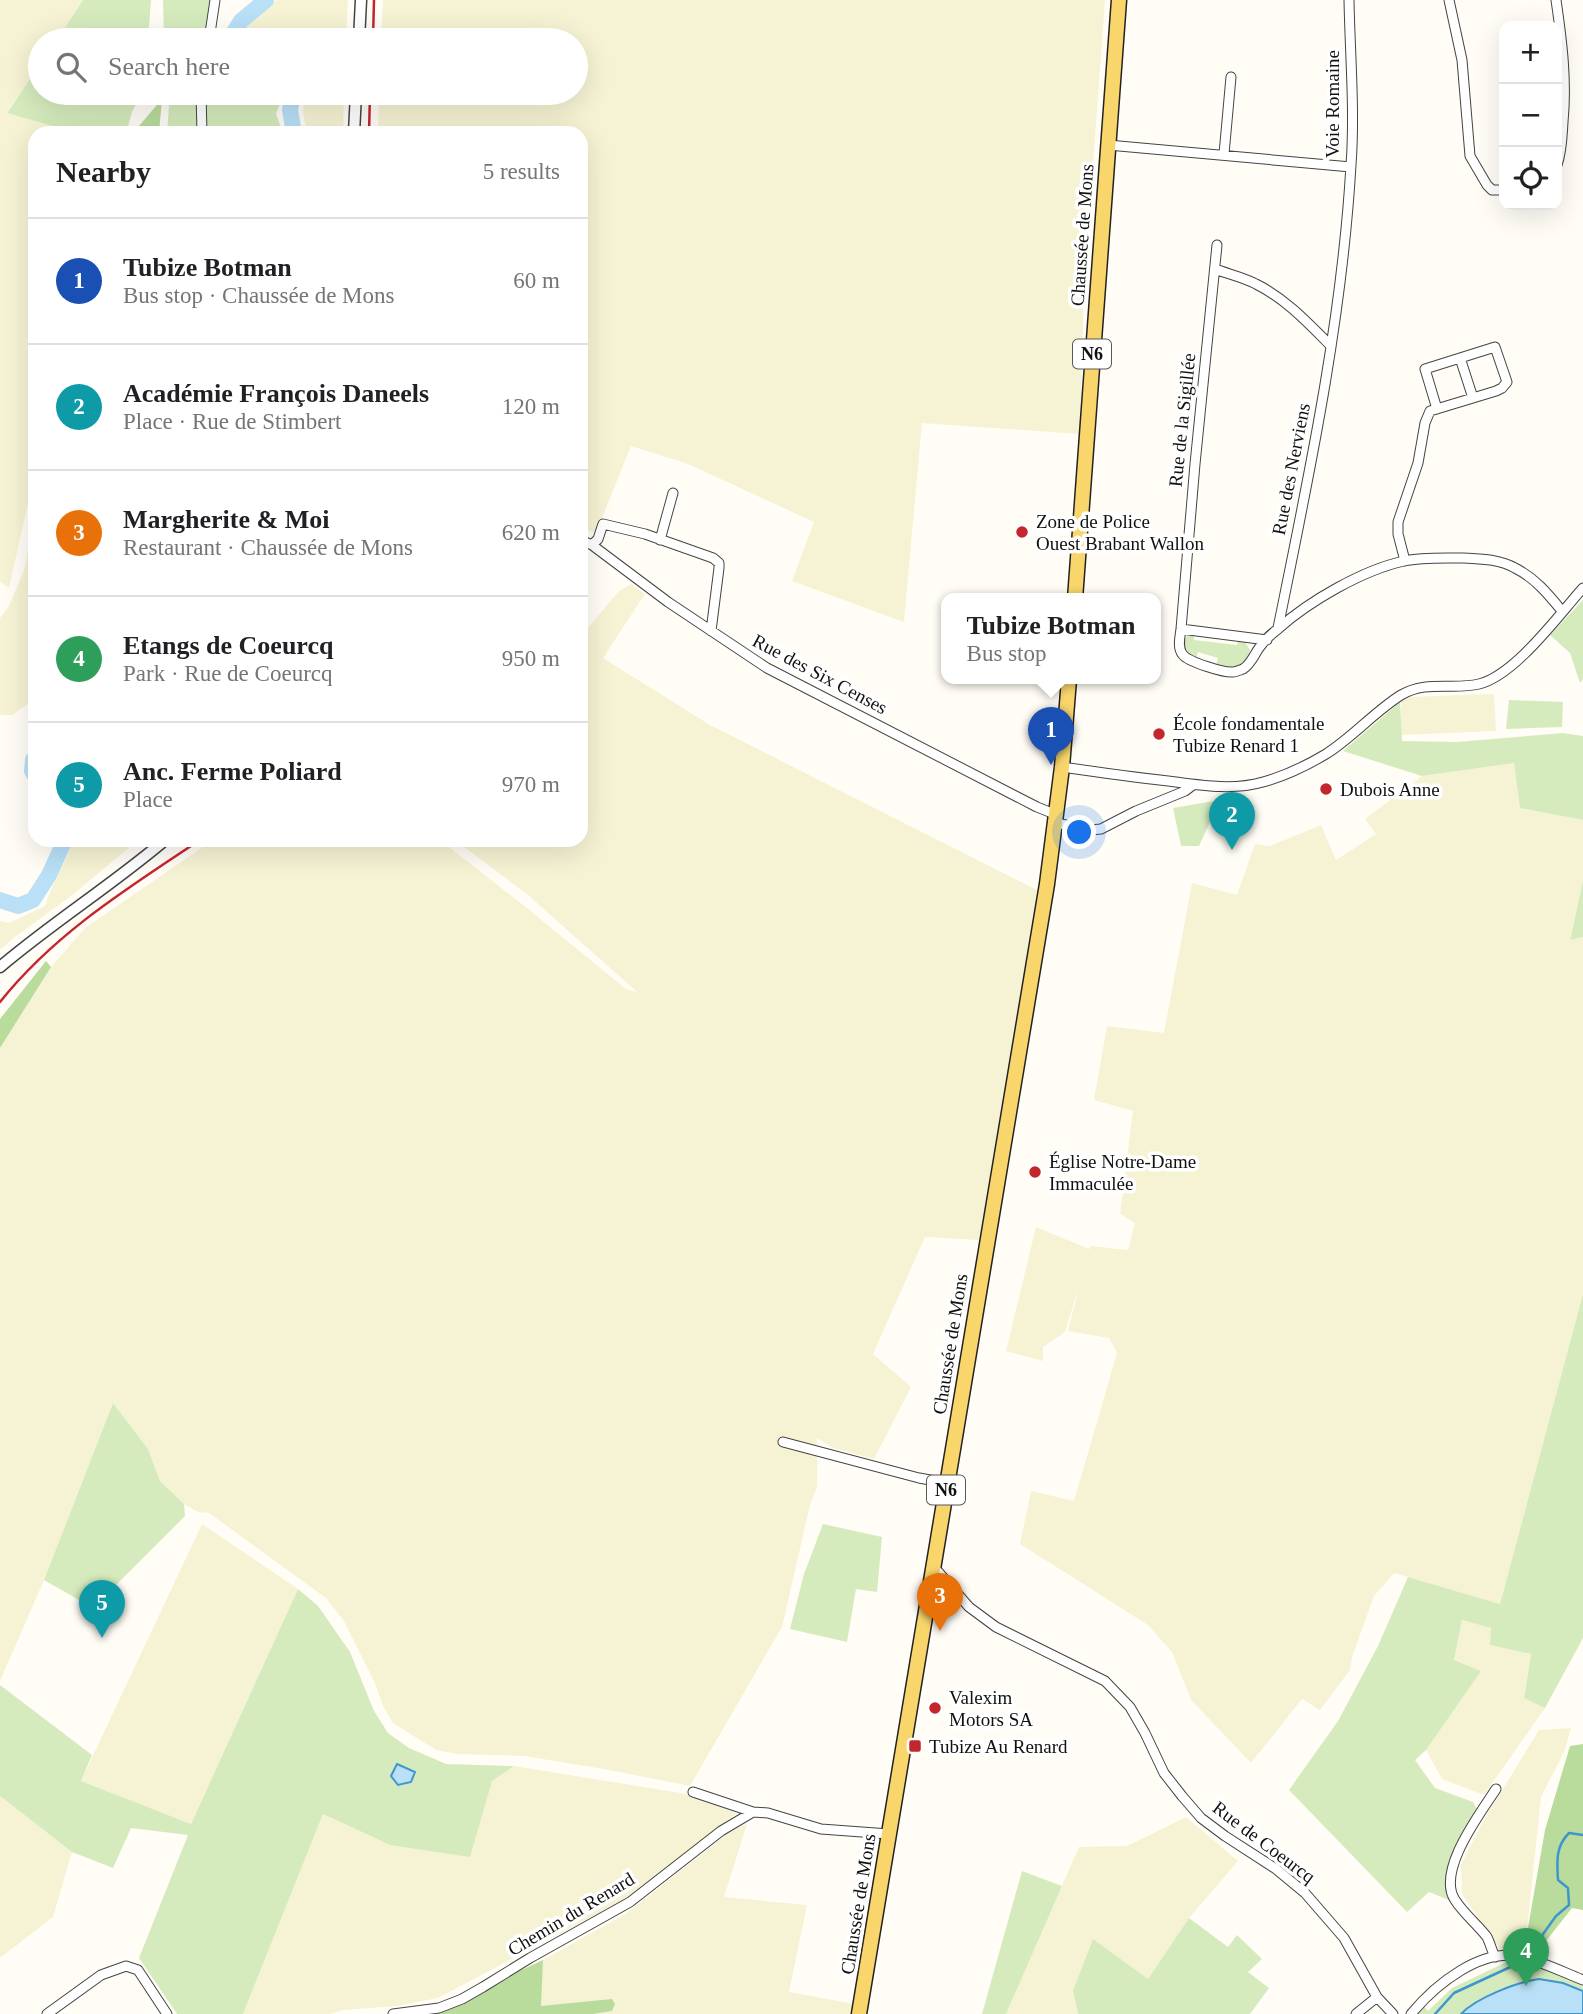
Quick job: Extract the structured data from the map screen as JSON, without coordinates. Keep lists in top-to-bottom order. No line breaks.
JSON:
{"streets":{"main road":["Chaussée de Mons","N6"],"street":["Voie Romaine","Rue de la Sigillée","Rue des Nerviens","Rue des Six Censes","Rue de Coeurcq","Chemin du Renard"]},"crossings":[["Voie Romaine","Chaussée de Mons"],["Voie Romaine","Rue des Nerviens"],["Chaussée de Mons","Rue des Six Censes"],["Chaussée de Mons","Rue de Coeurcq"]],"places":{"other":["Zone de Police Ouest Brabant Wallon","École fondamentale Tubize Renard 1","Dubois Anne","Église Notre-Dame Immaculée","Valexim Motors SA"],"transit":["Tubize Au Renard"]},"page":{"map_buttons":["+","−"],"search":"Search here","heading":["Nearby","5 results"],"list":[{"mark":"1","name":"Tubize Botman","note":"Bus stop · Chaussée de Mons","value":"60 m"},{"mark":"2","name":"Académie François Daneels","note":"Place · Rue de Stimbert","value":"120 m"},{"mark":"3","name":"Margherite & Moi","note":"Restaurant · Chaussée de Mons","value":"620 m"},{"mark":"4","name":"Etangs de Coeurcq","note":"Park · Rue de Coeurcq","value":"950 m"},{"mark":"5","name":"Anc. Ferme Poliard","note":"Place","value":"970 m"}],"popup":["Tubize Botman","Bus stop"],"pins":["1","2","3","5","4"]}}
